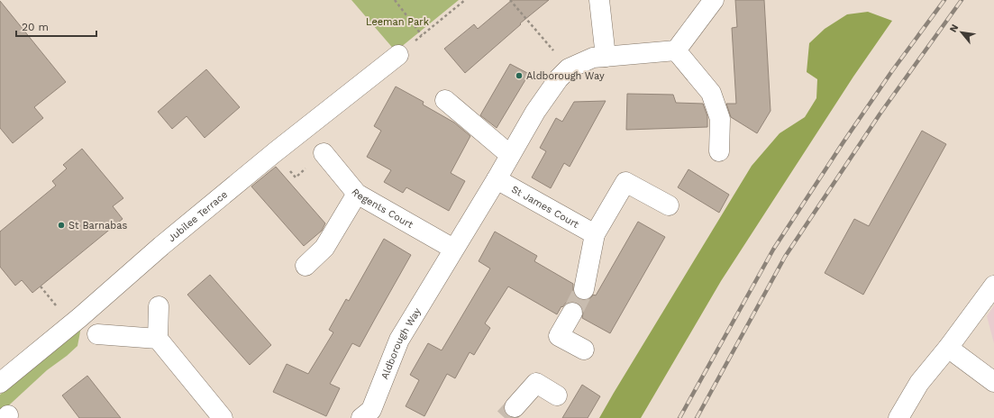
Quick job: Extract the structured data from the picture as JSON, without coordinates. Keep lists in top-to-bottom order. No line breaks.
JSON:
{"streets":{"street":["Regents Court","St James Court","Jubilee Terrace","Aldborough Way"]},"crossings":[["Regents Court","Aldborough Way"],["St James Court","Aldborough Way"]],"parks":["Leeman Park"],"places":["Aldborough Way","St Barnabas"],"scale_bar":"20 m","north":"top left"}
